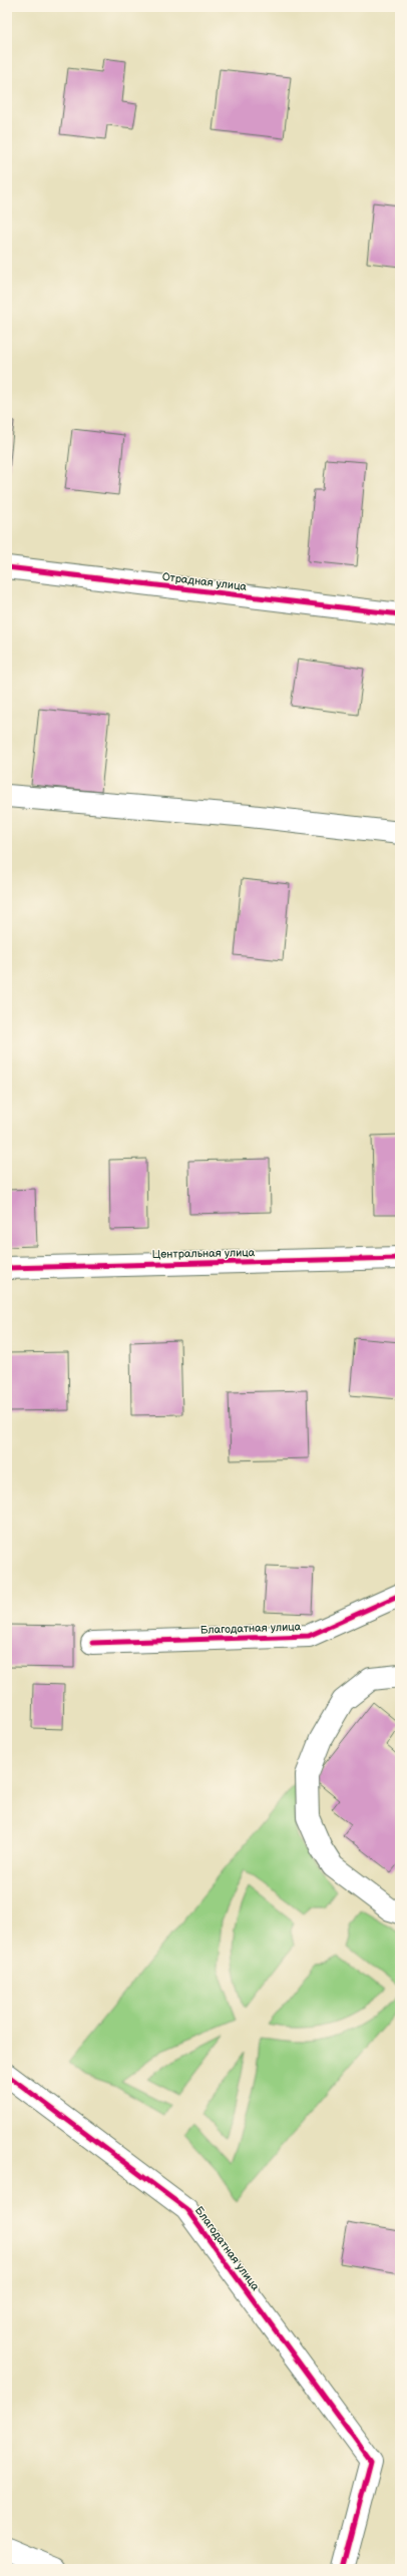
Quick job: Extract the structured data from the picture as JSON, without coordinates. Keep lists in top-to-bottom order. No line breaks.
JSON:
{"streets":{"street":["Отрадная улица","Центральная улица","Благодатная улица"]}}
